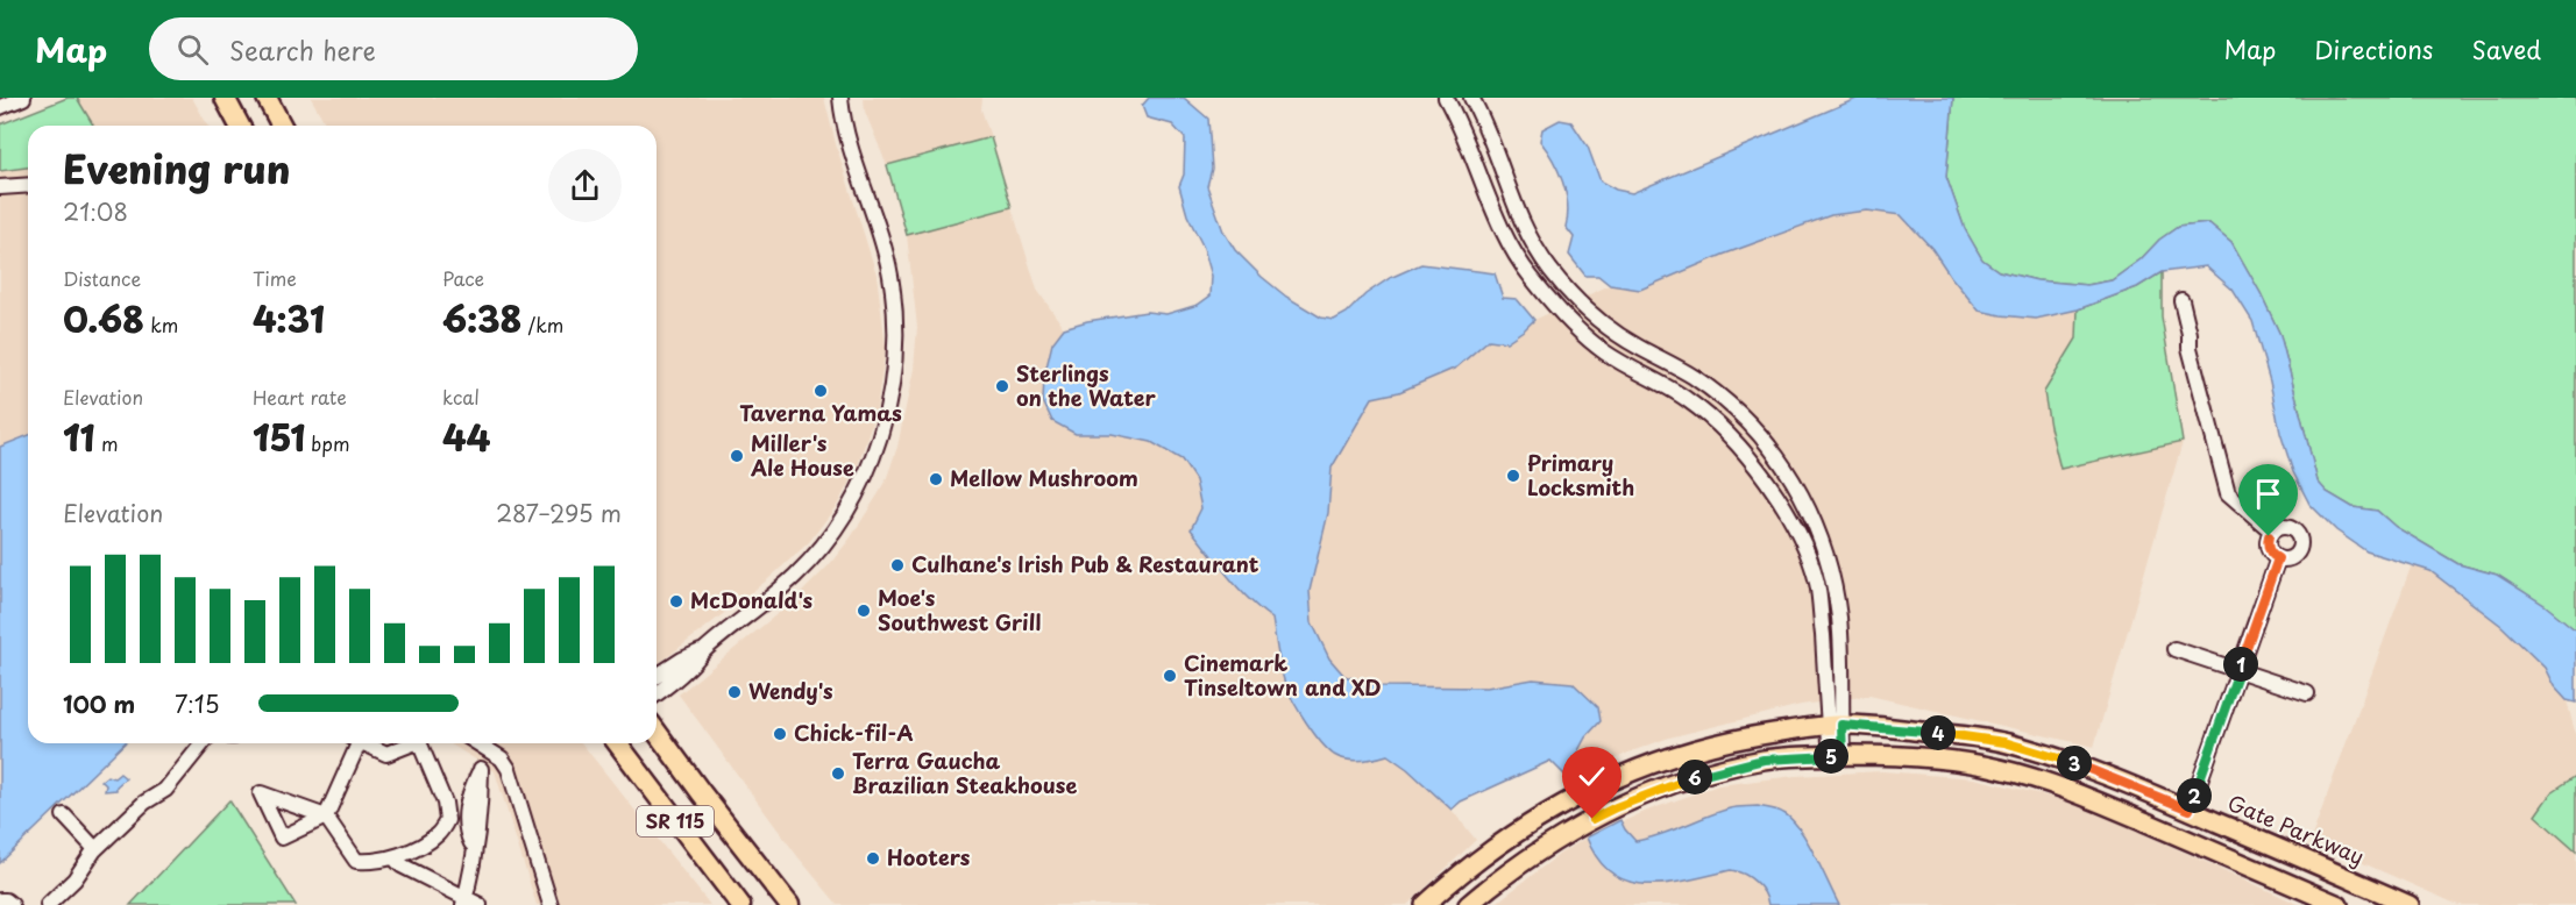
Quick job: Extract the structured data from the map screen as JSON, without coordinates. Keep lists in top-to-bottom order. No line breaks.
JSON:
{"streets":{"highway":["SR 115"],"main road":["Gate Parkway"]},"places":["Sterlings on the Water","Taverna Yamas","Miller's Ale House","Primary Locksmith","Mellow Mushroom","Culhane's Irish Pub & Restaurant","McDonald's","Moe's Southwest Grill","Cinemark Tinseltown and XD","Wendy's","Chick-fil-A","Terra Gaucha Brazilian Steakhouse","Hooters"],"page":{"header":"Map","search":"Search here","nav":["Map","Directions","Saved"],"heading":["Evening run","21:08"],"stats":[["Distance","0.68 km"],["Time","4:31"],["Pace","6:38 /km"],["Elevation","11 m"],["Heart rate","151 bpm"],["kcal","44"]],"chart":["Elevation","287–295 m"],"pins":["1","4","5","3","6","2"],"list":[{"name":"100 m","note":"7:15"}]}}
